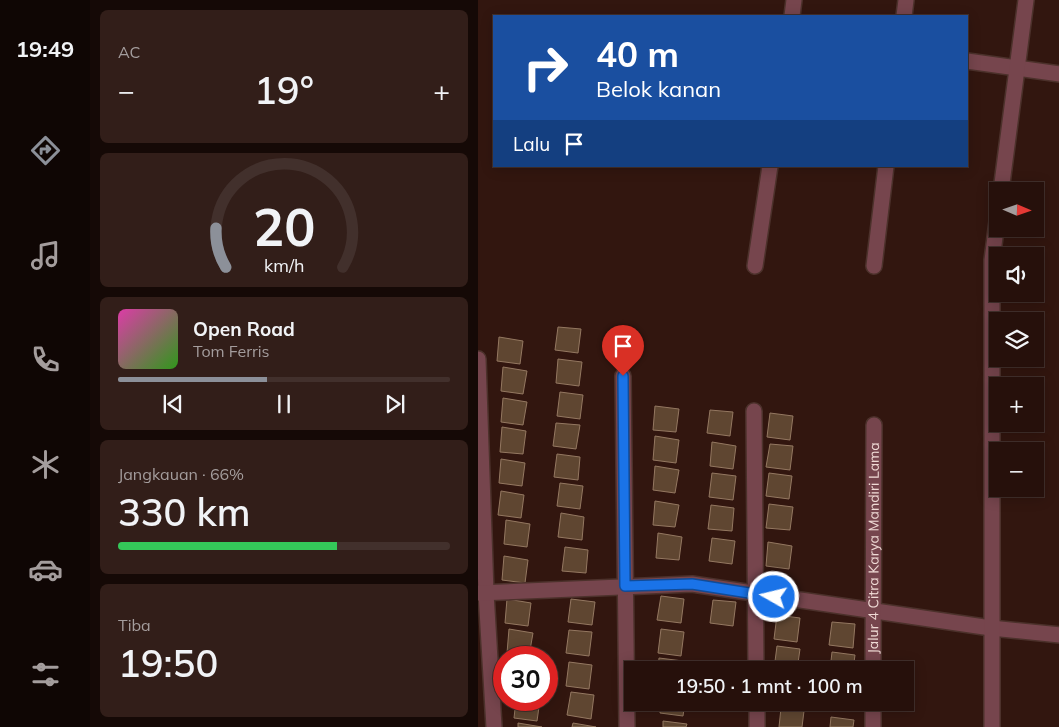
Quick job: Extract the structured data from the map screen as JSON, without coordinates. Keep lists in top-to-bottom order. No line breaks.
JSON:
{"streets":{"street":["Jalur 4 Citra Karya Mandiri Lama"]},"north":"right","page":{"tabs":"19:49","tile":["AC",["Jangkauan · 66%","330 km"],["Tiba","19:50"]],"turn":["40 m","Belok kanan"],"heat":["−","19°","+"],"then":"Lalu","map_buttons":["+","−"],"song":["Open Road","Tom Ferris"],"limit":"30","trip":"19:50 · 1 mnt · 100 m","gauge":["20","km/h"]}}
